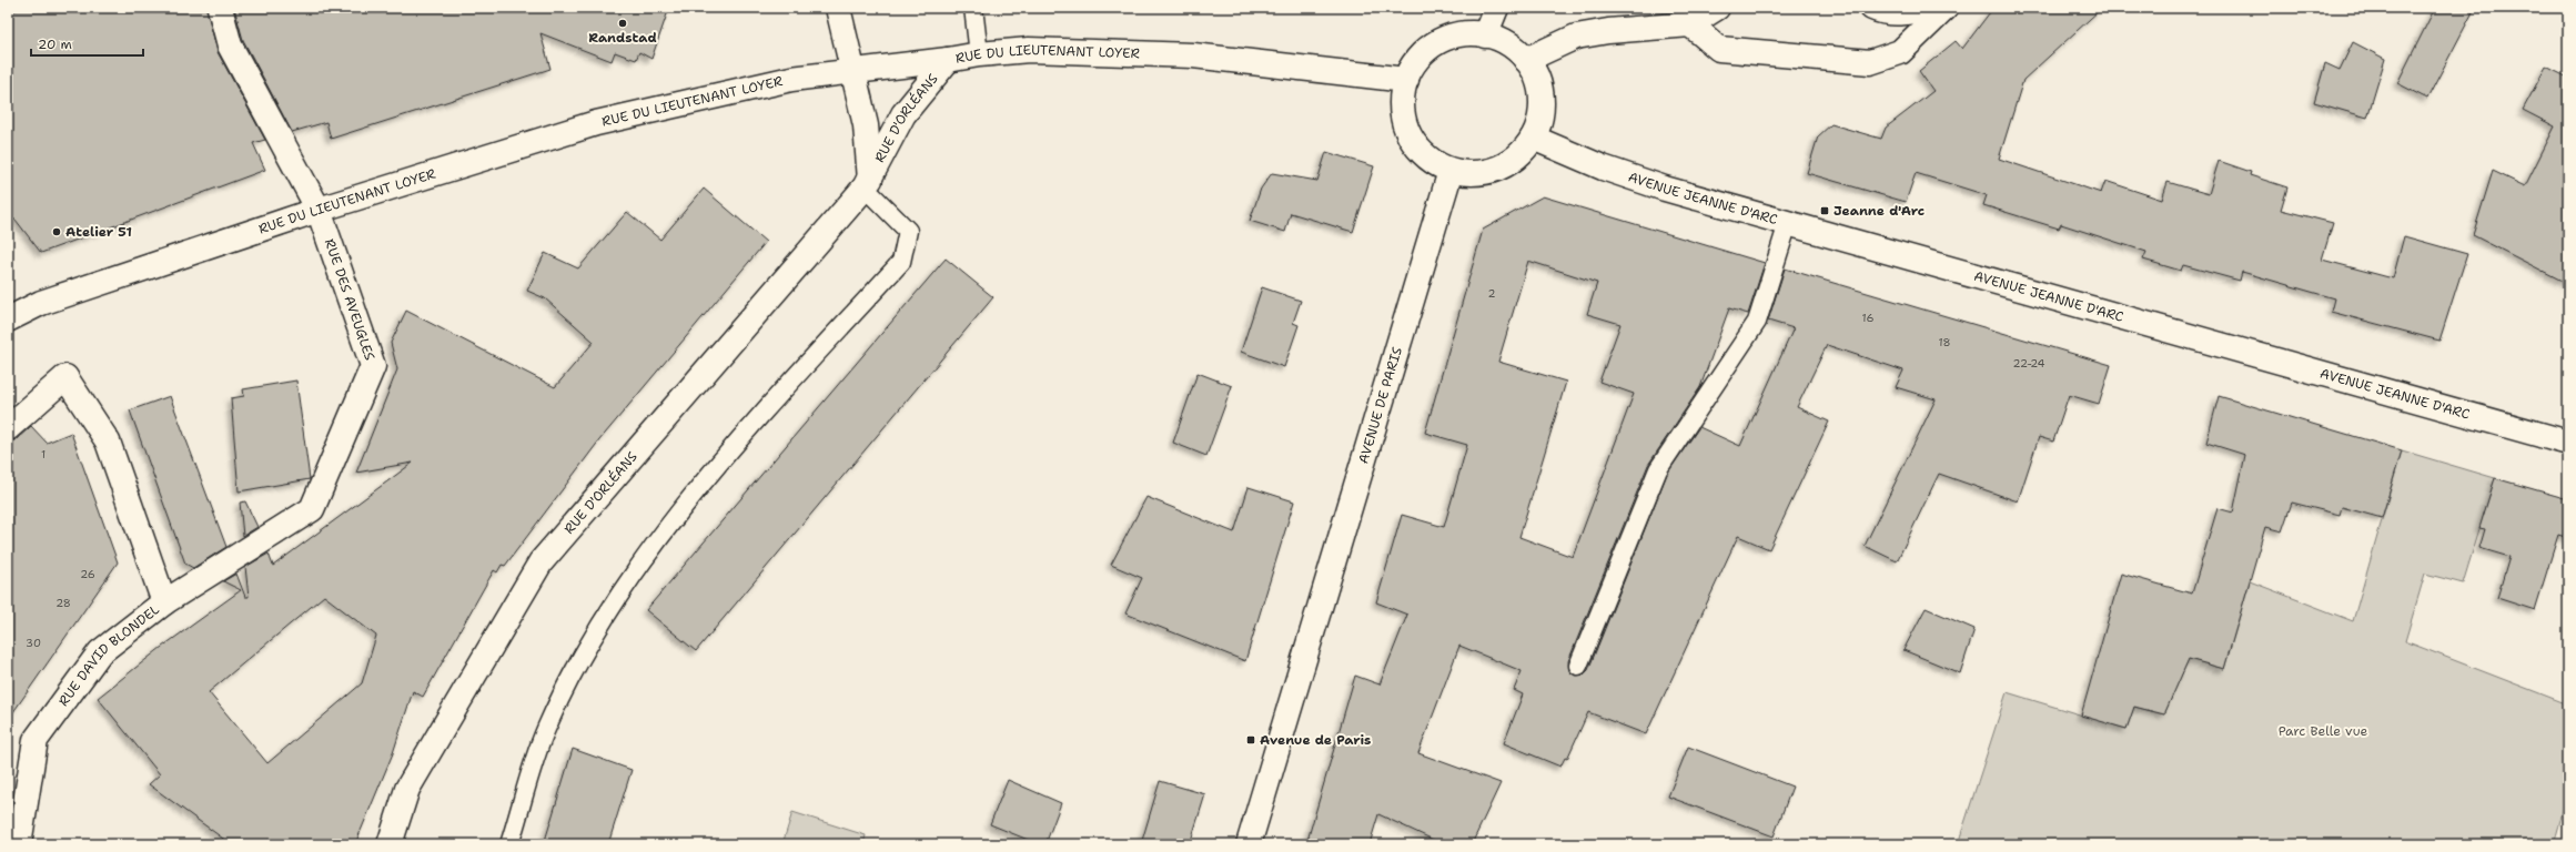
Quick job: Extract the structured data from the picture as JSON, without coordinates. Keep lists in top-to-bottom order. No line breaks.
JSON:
{"streets":{"main road":["RUE DU LIEUTENANT LOYER","RUE D'ORLÉANS","AVENUE JEANNE D'ARC","RUE DES AVEUGLES","AVENUE DE PARIS","RUE DAVID BLONDEL"]},"crossings":[["RUE DU LIEUTENANT LOYER","RUE D'ORLÉANS"],["RUE DU LIEUTENANT LOYER","AVENUE JEANNE D'ARC"],["RUE DU LIEUTENANT LOYER","RUE DES AVEUGLES"],["RUE DU LIEUTENANT LOYER","AVENUE DE PARIS"],["AVENUE JEANNE D'ARC","AVENUE DE PARIS"],["RUE DES AVEUGLES","RUE DAVID BLONDEL"]],"parks":["Parc Belle vue"],"places":{"other":["Randstad","Atelier 51"],"transit":["Jeanne d'Arc","Avenue de Paris"]},"house_numbers":["2","16","18","22-24","1","26","28","30"],"scale_bar":"20 m"}
